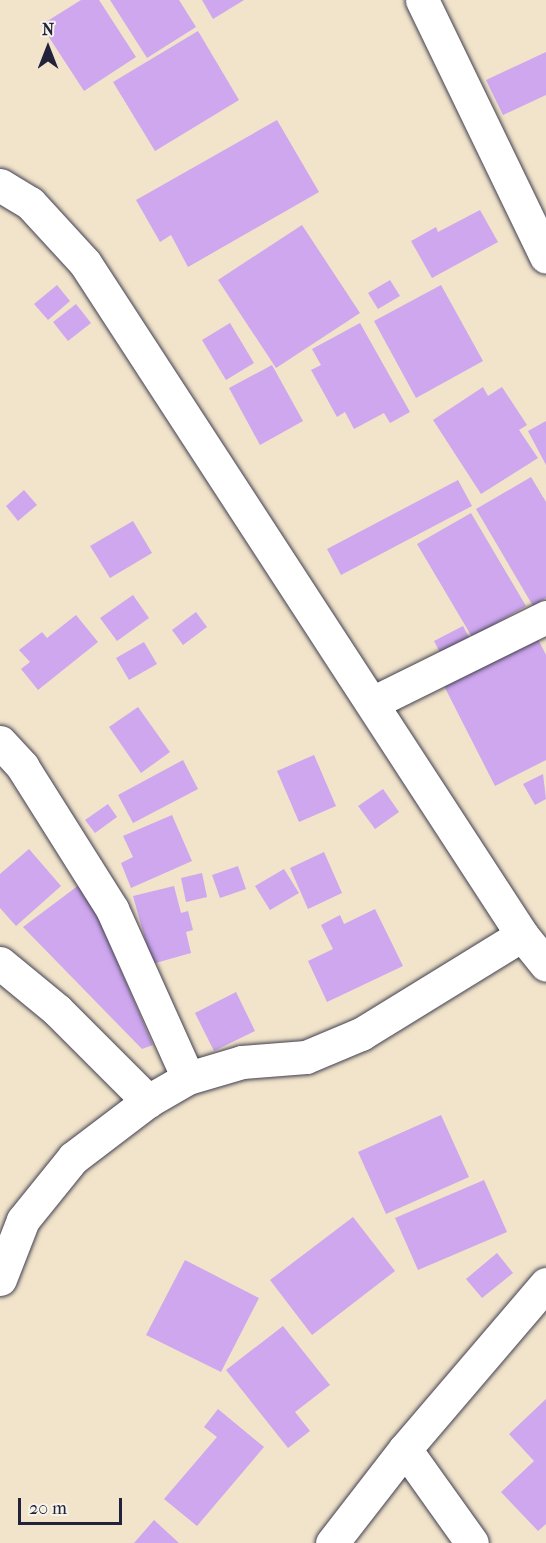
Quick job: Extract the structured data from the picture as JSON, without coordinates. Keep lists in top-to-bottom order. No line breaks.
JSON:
{"scale_bar":"20 m","north":"top"}
